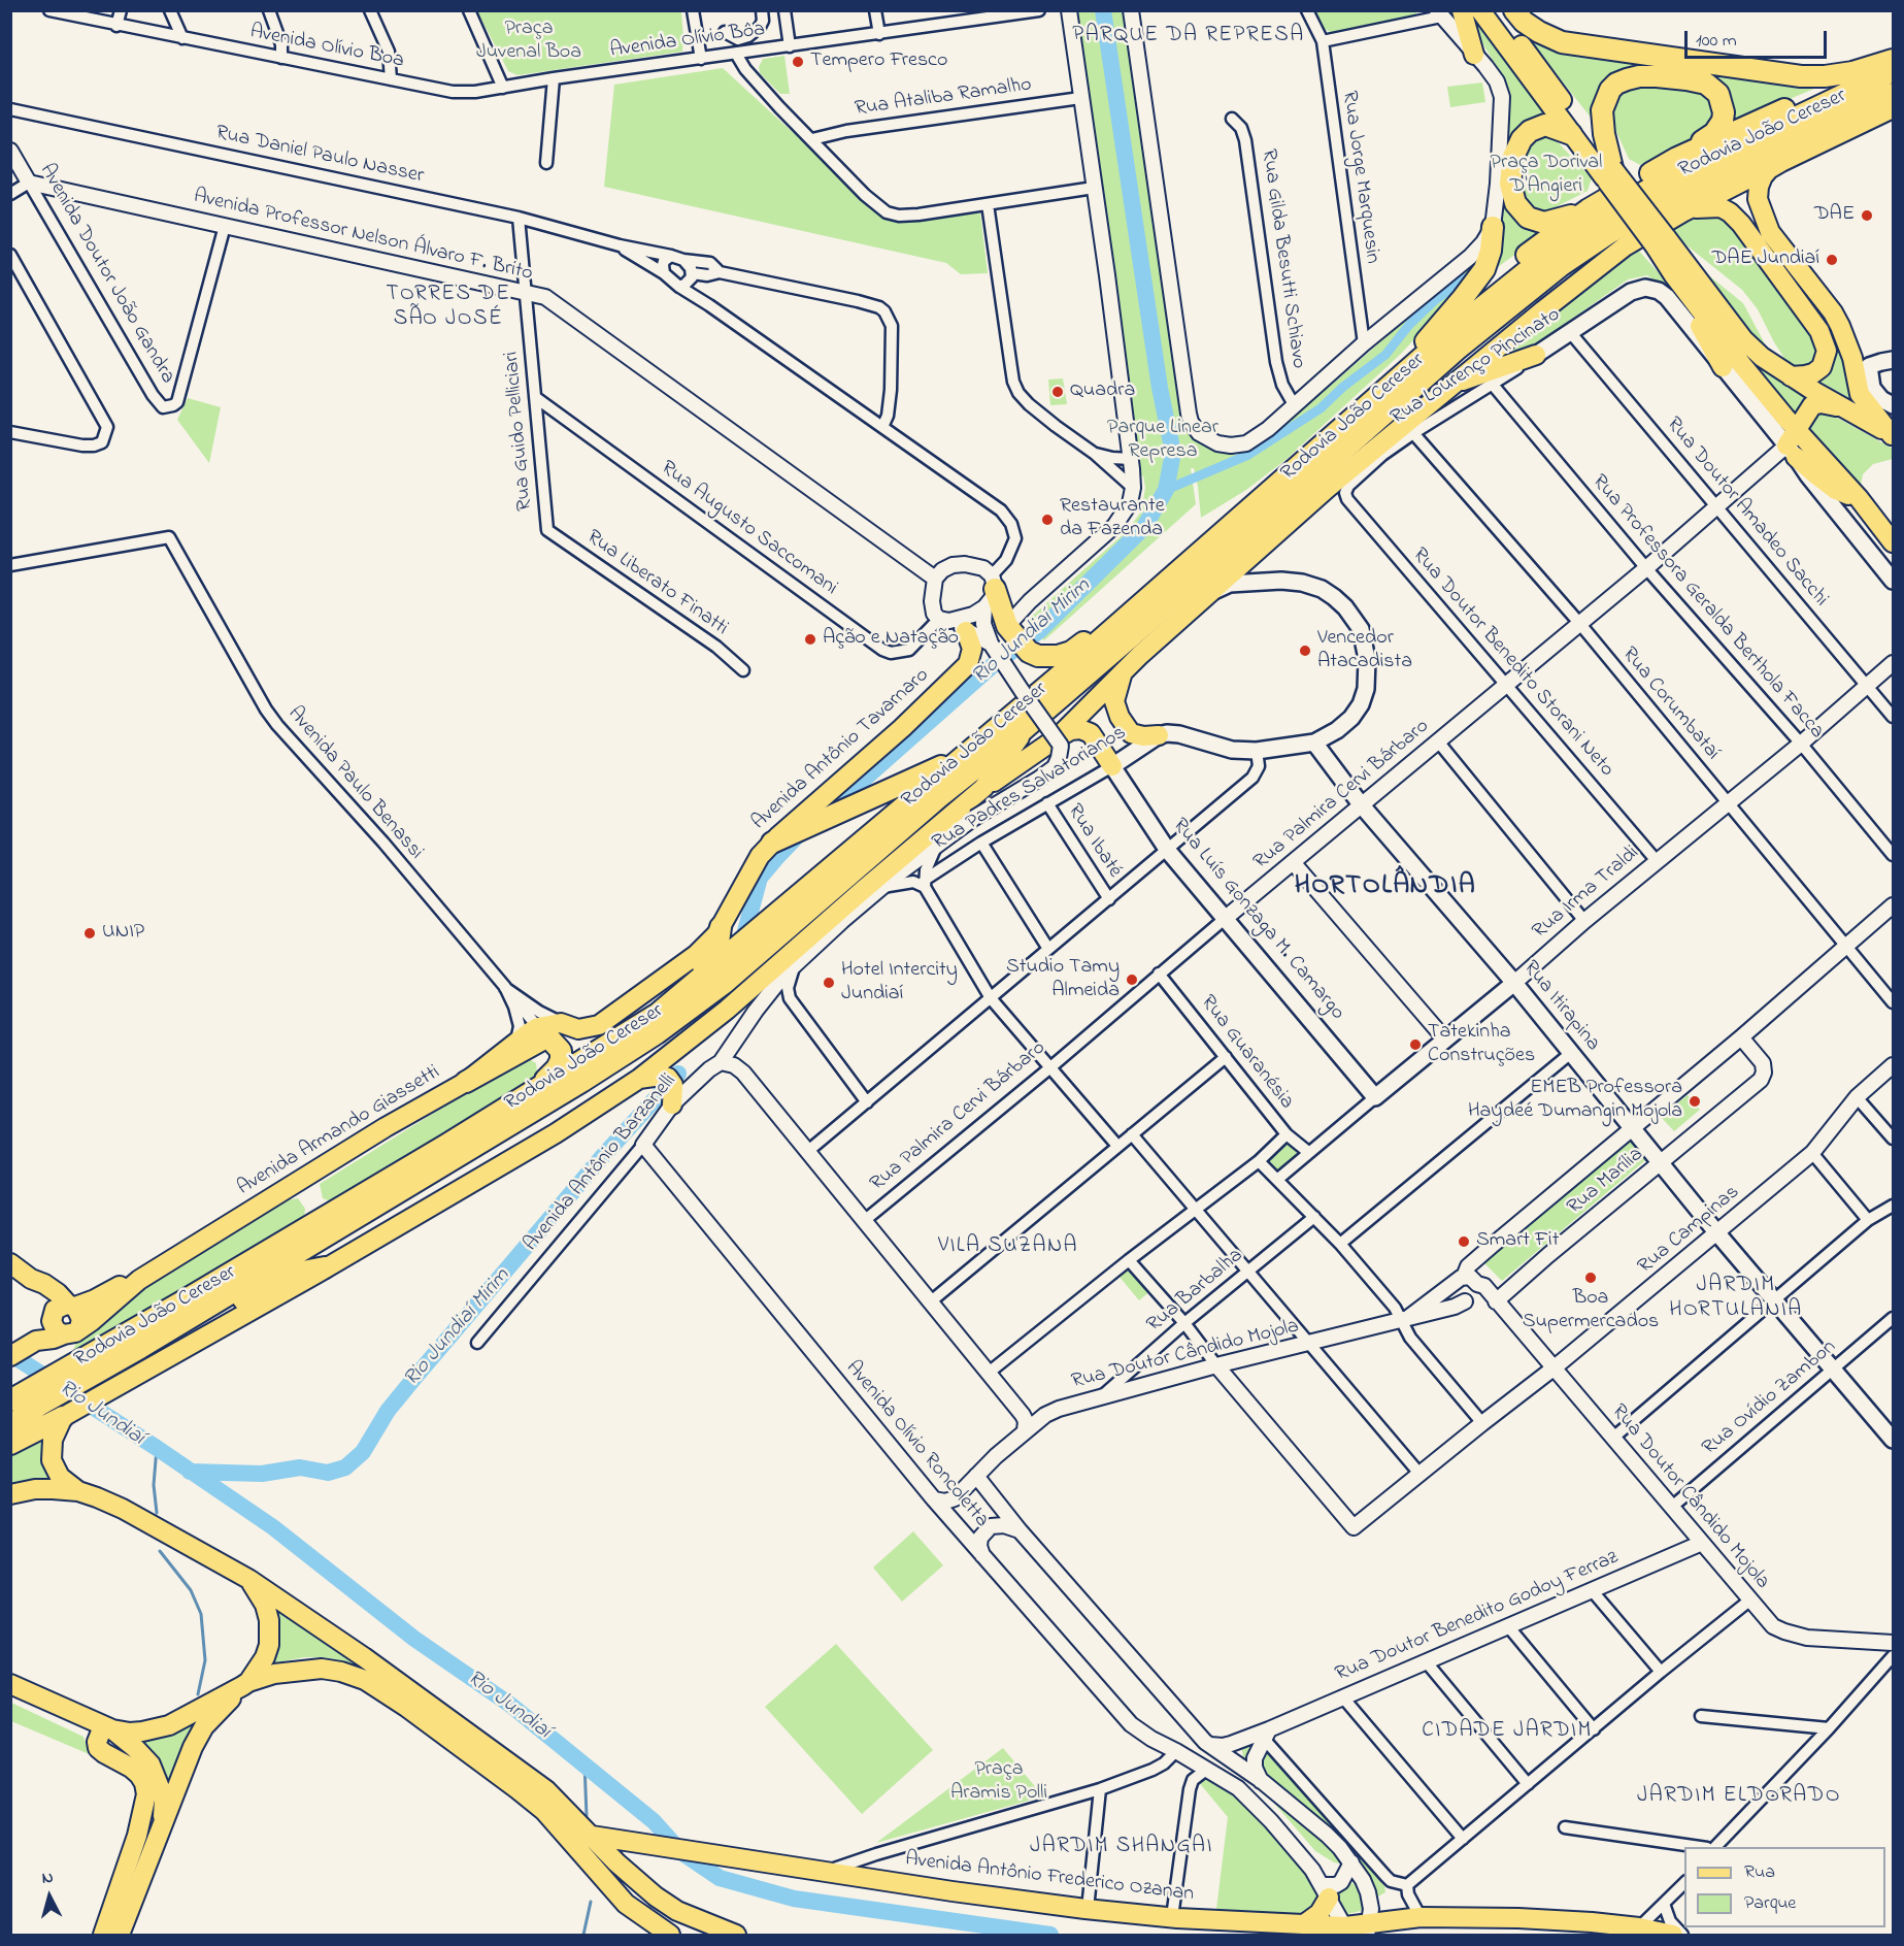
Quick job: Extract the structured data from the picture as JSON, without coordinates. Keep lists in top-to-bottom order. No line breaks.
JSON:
{"streets":{"highway":["Rodovia João Cereser"],"main road":["Rua Lourenço Pincinato","Avenida Antônio Tavarnaro","Rua Padres Salvatorianos","Rua Irma Traldi","Rua Luís Gonzaga M. Camargo","Rua Itirapina","Avenida Armando Giassetti","Avenida Antônio Frederico Ozanan"],"street":["Avenida Olívio Bôa","Avenida Olívio Boa","Rua Ataliba Ramalho","Rua Daniel Paulo Nasser","Rua Jorge Marquesin","Avenida Professor Nelson Álvaro F. Brito","Rua Gilda Besutti Schiavo","Avenida Doutor João Gandra","Rua Guido Pelliciari","Rua Doutor Amadeo Sacchi","Rua Augusto Saccomani","Rua Liberato Finatti","Rua Professora Geralda Berthola Facca","Rua Doutor Benedito Storani Neto","Rua Corumbataí","Avenida Paulo Benassi","Rua Palmira Cervi Bárbaro","Rua Ibaté","Rua Guaranésia","Avenida Antônio Barzanelli","Rua Marília","Rua Campinas","Rua Barbalha","Rua Doutor Cândido Mojola","Rua Ovídio Zambon","Avenida Olívio Roncoletta","Rua Doutor Benedito Godoy Ferraz"]},"crossings":[["Avenida Olívio Bôa","Avenida Olívio Boa"],["Rua Daniel Paulo Nasser","Rua Guido Pelliciari"],["Avenida Professor Nelson Álvaro F. Brito","Avenida Doutor João Gandra"],["Avenida Professor Nelson Álvaro F. Brito","Rua Guido Pelliciari"],["Avenida Professor Nelson Álvaro F. Brito","Rua Augusto Saccomani"],["Avenida Professor Nelson Álvaro F. Brito","Avenida Antônio Tavarnaro"],["Rua Lourenço Pincinato","Rua Doutor Amadeo Sacchi"],["Rua Lourenço Pincinato","Rua Professora Geralda Berthola Facca"],["Rua Lourenço Pincinato","Rua Doutor Benedito Storani Neto"],["Rua Lourenço Pincinato","Rua Corumbataí"],["Rua Guido Pelliciari","Rua Augusto Saccomani"],["Rua Guido Pelliciari","Rua Liberato Finatti"],["Rua Doutor Amadeo Sacchi","Rua Palmira Cervi Bárbaro"],["Rua Doutor Amadeo Sacchi","Rua Irma Traldi"],["Rua Augusto Saccomani","Avenida Antônio Tavarnaro"],["Rua Professora Geralda Berthola Facca","Rua Palmira Cervi Bárbaro"],["Rua Professora Geralda Berthola Facca","Rua Irma Traldi"],["Rua Doutor Benedito Storani Neto","Rua Palmira Cervi Bárbaro"],["Rua Doutor Benedito Storani Neto","Rua Irma Traldi"],["Rua Corumbataí","Rua Palmira Cervi Bárbaro"],["Rua Corumbataí","Rua Irma Traldi"],["Avenida Antônio Tavarnaro","Avenida Armando Giassetti"],["Avenida Paulo Benassi","Avenida Armando Giassetti"],["Rua Padres Salvatorianos","Rua Ibaté"],["Rua Padres Salvatorianos","Rua Luís Gonzaga M. Camargo"],["Rua Padres Salvatorianos","Rua Itirapina"],["Rua Palmira Cervi Bárbaro","Rua Luís Gonzaga M. Camargo"],["Rua Palmira Cervi Bárbaro","Rua Itirapina"],["Rua Palmira Cervi Bárbaro","Rua Guaranésia"],["Rua Irma Traldi","Rua Luís Gonzaga M. Camargo"],["Rua Irma Traldi","Rua Itirapina"],["Rua Irma Traldi","Rua Guaranésia"],["Rua Itirapina","Rua Marília"],["Rua Itirapina","Rua Campinas"],["Rua Itirapina","Rua Ovídio Zambon"],["Avenida Antônio Barzanelli","Avenida Olívio Roncoletta"],["Rua Marília","Rua Doutor Cândido Mojola"],["Rua Campinas","Rua Doutor Cândido Mojola"],["Rua Barbalha","Rua Doutor Cândido Mojola"],["Rua Doutor Cândido Mojola","Rua Ovídio Zambon"],["Rua Doutor Cândido Mojola","Avenida Olívio Roncoletta"],["Rua Doutor Cândido Mojola","Rua Doutor Benedito Godoy Ferraz"],["Avenida Olívio Roncoletta","Rua Doutor Benedito Godoy Ferraz"],["Avenida Olívio Roncoletta","Avenida Antônio Frederico Ozanan"]],"districts":["PARQUE DA REPRESA","TORRES DE SÃO JOSÉ","HORTOLÂNDIA","VILA SUZANA","JARDIM HORTULANIA","CIDADE JARDIM","JARDIM ELDORADO","JARDIM SHANGAI"],"water":["Rio Jundiaí Mirim","Rio Jundiaí"],"parks":["Praça Juvenal Boa","Praça Dorival D'Angieri","Parque Linear Represa","Praça Aramis Polli"],"places":["Tempero Fresco","DAE","DAE Jundiaí","Quadra","Restaurante da Fazenda","Ação e Natação","Vencedor Atacadista","UNIP","Studio Tamy Almeida","Hotel Intercity Jundiaí","Tatekinha Construções","EMEB Professora Haydeé Dumangin Mojola","Smart Fit","Boa Supermercados"],"legend":["Rua","Parque"],"scale_bar":"100 m","north":"top"}
